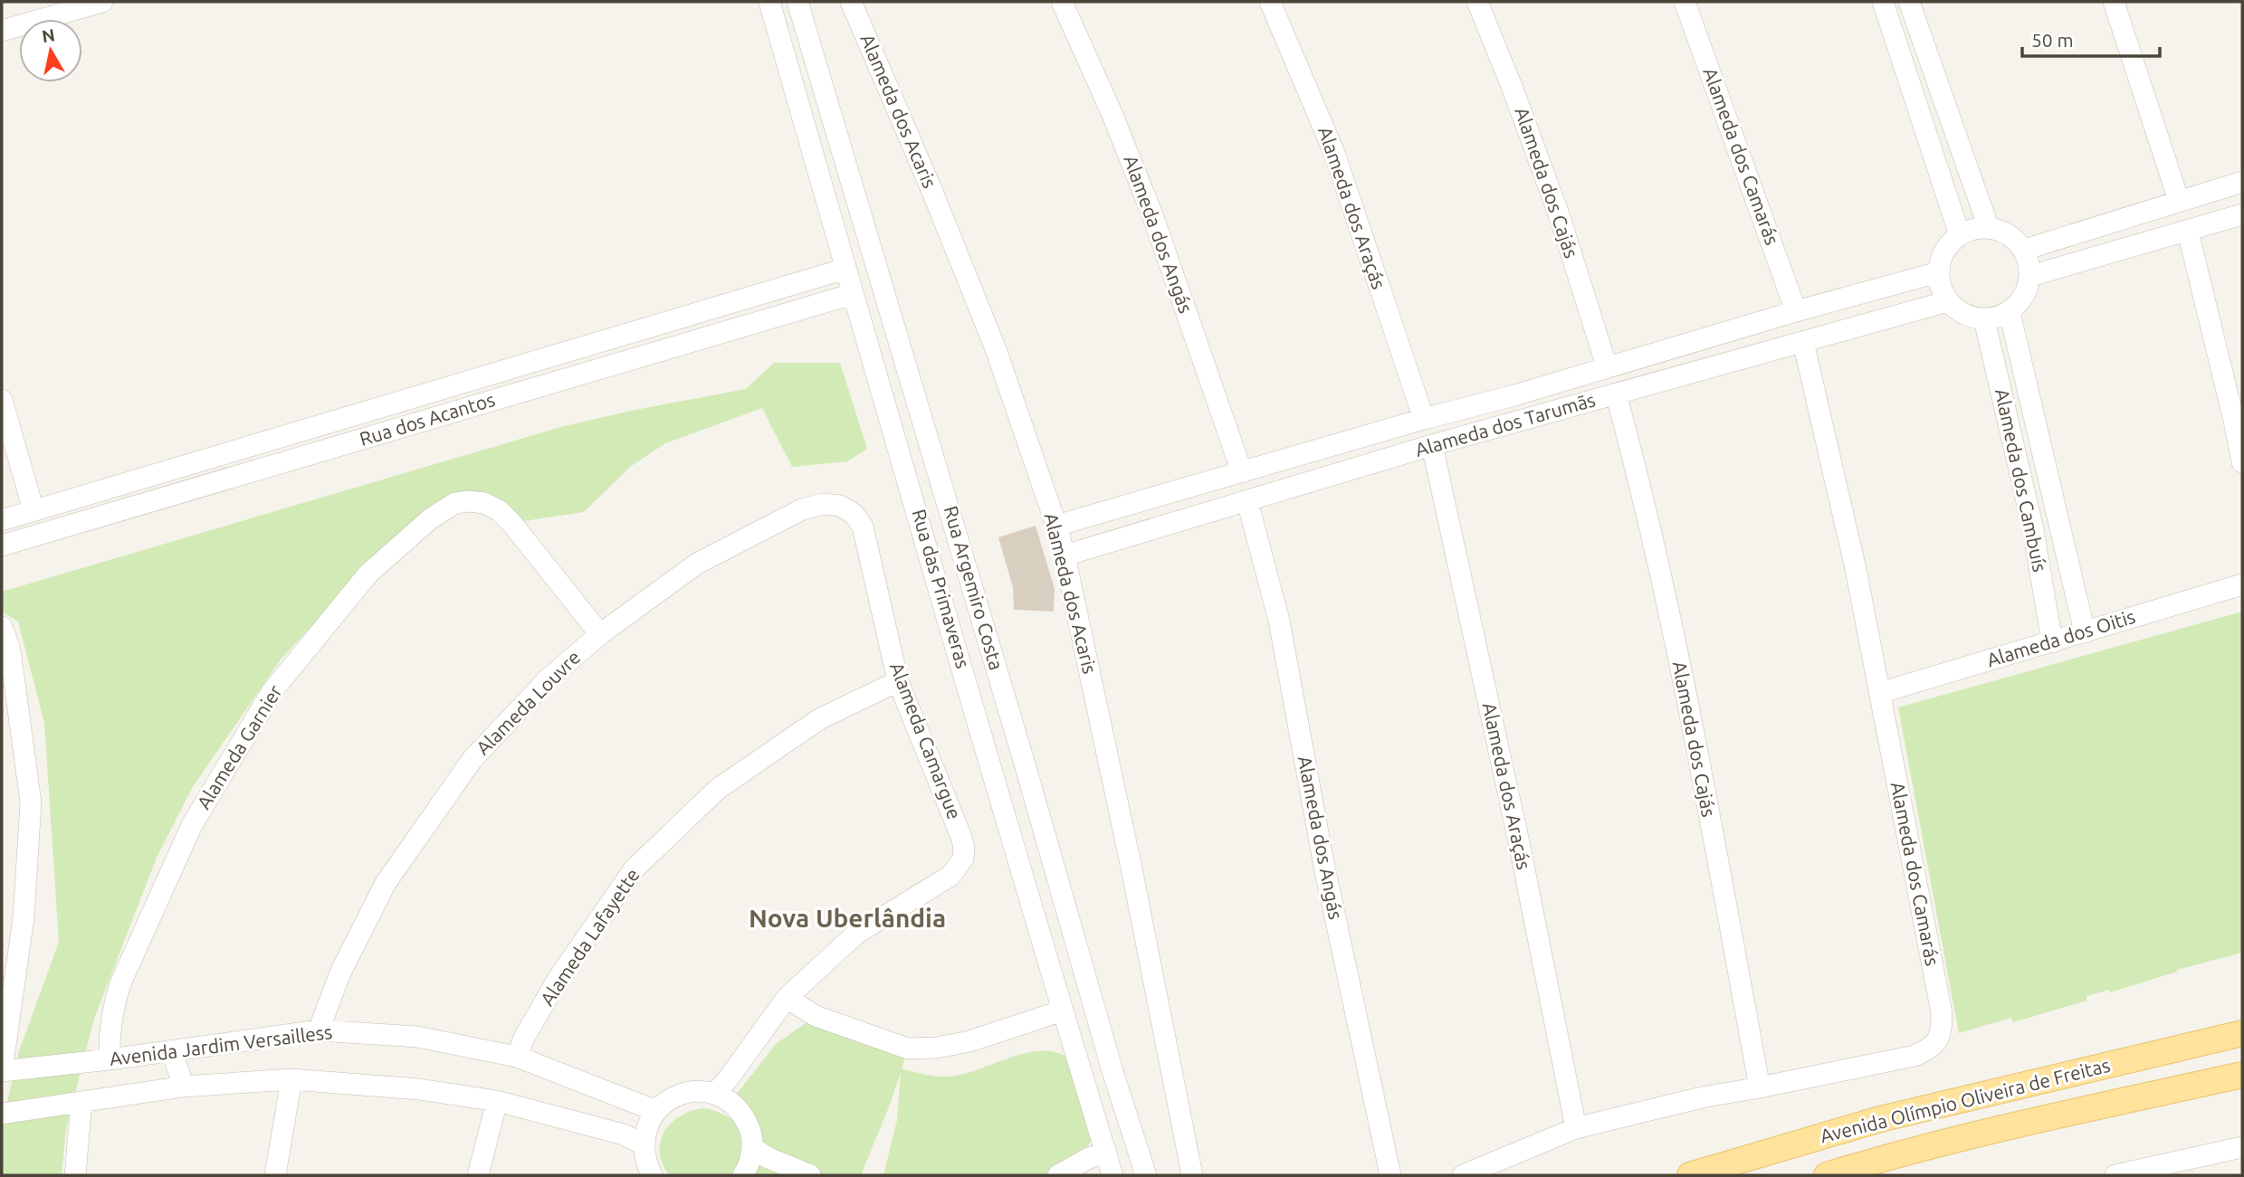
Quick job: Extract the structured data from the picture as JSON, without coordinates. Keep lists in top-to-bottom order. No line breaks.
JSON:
{"streets":{"main road":["Avenida Olímpio Oliveira de Freitas"],"street":["Alameda dos Acaris","Alameda dos Camarás","Alameda dos Cajás","Alameda dos Araçás","Alameda dos Angás","Rua dos Acantos","Alameda dos Tarumãs","Alameda dos Cambuís","Rua Argemiro Costa","Rua das Primaveras","Alameda dos Oitis","Alameda Louvre","Alameda Camargue","Alameda Garnier","Alameda Lafayette","Avenida Jardim Versailless"]},"crossings":[["Alameda dos Acaris","Alameda dos Tarumãs"],["Alameda dos Camarás","Alameda dos Cajás"],["Alameda dos Camarás","Alameda dos Araçás"],["Alameda dos Camarás","Alameda dos Tarumãs"],["Alameda dos Camarás","Alameda dos Oitis"],["Alameda dos Cajás","Alameda dos Tarumãs"],["Alameda dos Araçás","Alameda dos Tarumãs"],["Alameda dos Angás","Alameda dos Tarumãs"],["Rua dos Acantos","Rua das Primaveras"],["Alameda dos Tarumãs","Alameda dos Cambuís"],["Alameda dos Cambuís","Alameda dos Oitis"],["Alameda Louvre","Alameda Camargue"],["Alameda Louvre","Alameda Garnier"],["Alameda Louvre","Avenida Jardim Versailless"],["Alameda Camargue","Alameda Lafayette"],["Alameda Garnier","Avenida Jardim Versailless"],["Alameda Lafayette","Avenida Jardim Versailless"]],"districts":["Nova Uberlândia"],"scale_bar":"50 m","north":"top"}
